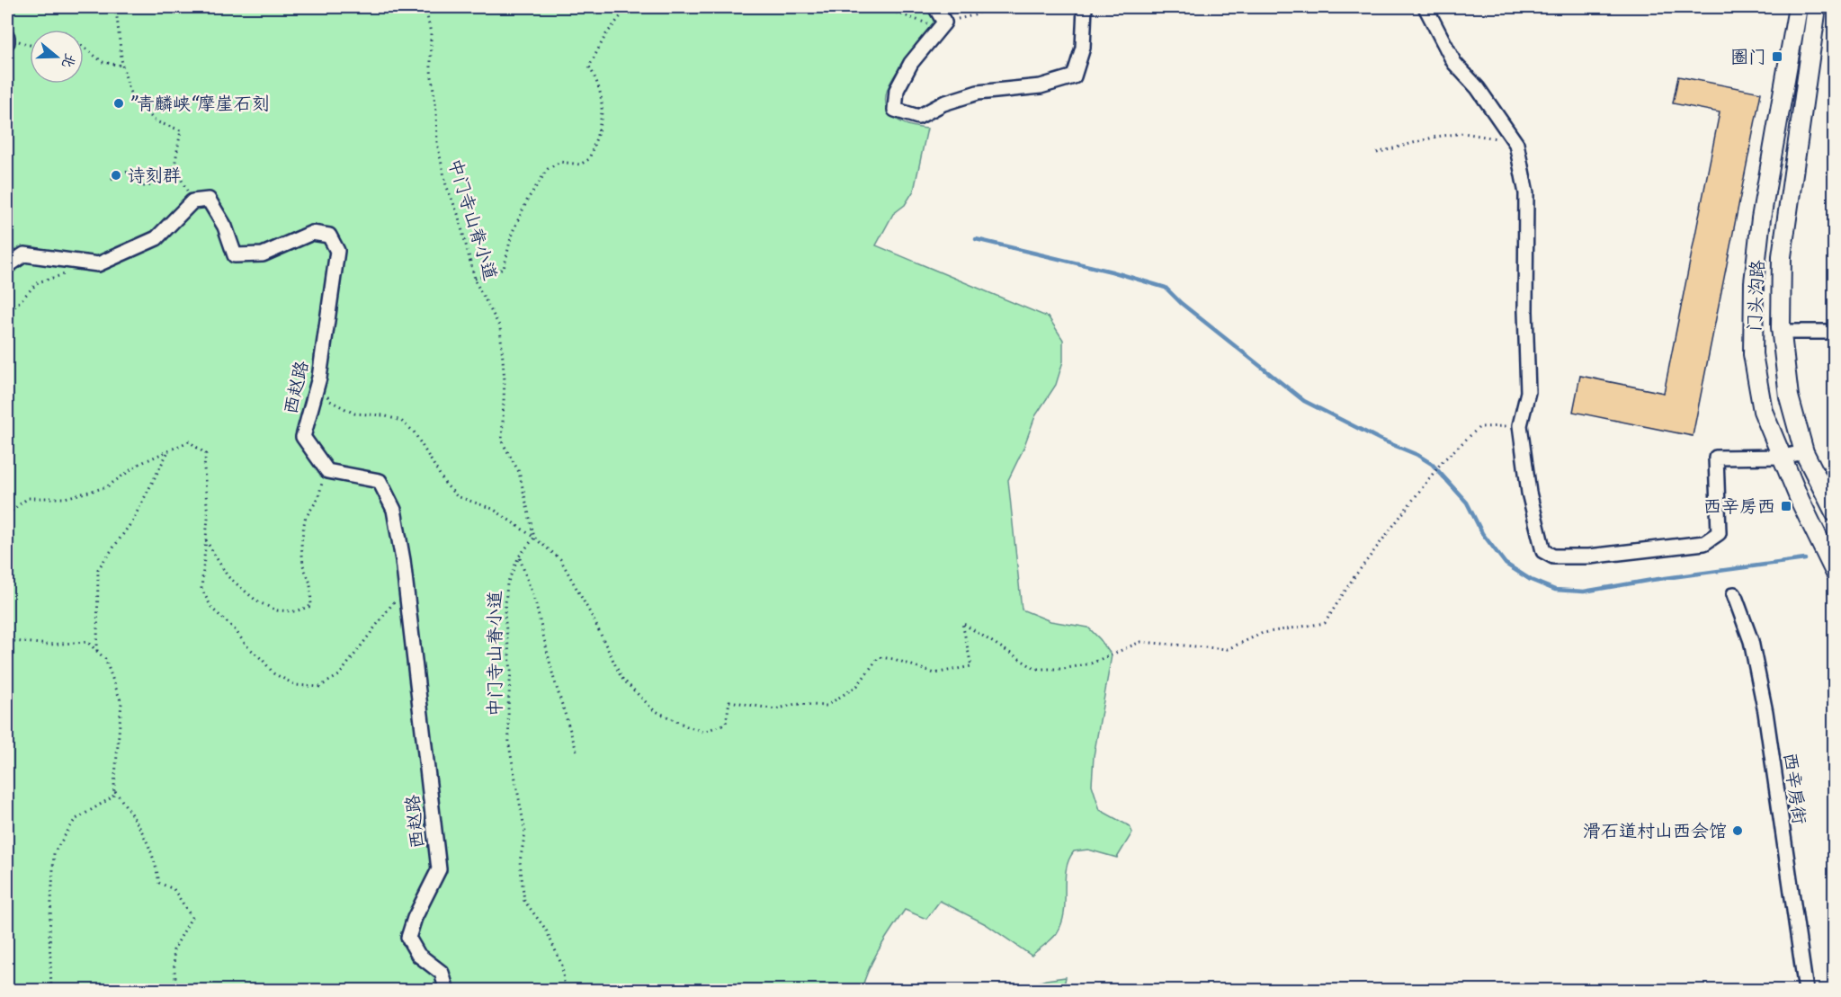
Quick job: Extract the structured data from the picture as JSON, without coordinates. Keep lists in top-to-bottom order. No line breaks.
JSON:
{"streets":{"main road":["门头沟路"],"street":["西赵路","西辛房街"],"path":["中门寺山脊小道"]},"places":{"transit":["圈门","西辛房西"],"other":["”青麟峡“摩崖石刻","诗刻群","滑石道村山西会馆"]},"north":"right"}
